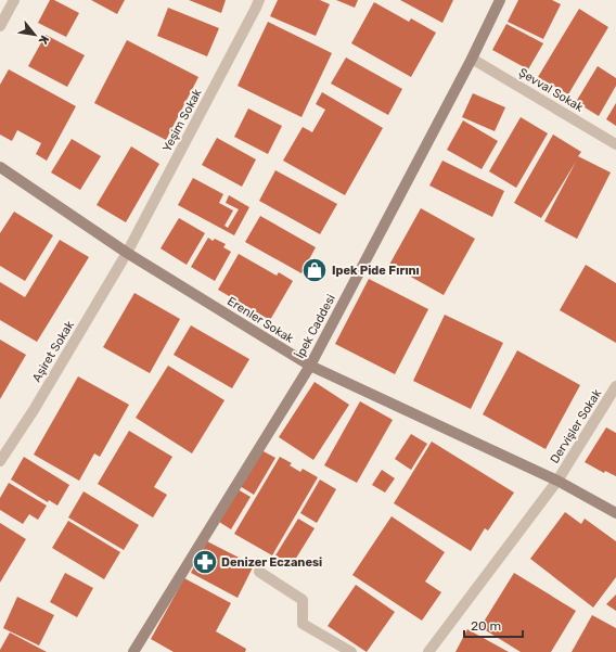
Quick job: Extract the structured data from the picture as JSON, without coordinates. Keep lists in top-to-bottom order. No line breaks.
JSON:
{"streets":{"main road":["Erenler Sokak","İpek Caddesi"],"street":["Şevval Sokak","Yeşim Sokak","Aşiret Sokak","Dervişler Sokak"]},"crossings":[["Şevval Sokak","İpek Caddesi"],["Yeşim Sokak","Erenler Sokak"],["Yeşim Sokak","Aşiret Sokak"],["Erenler Sokak","İpek Caddesi"],["Erenler Sokak","Aşiret Sokak"],["Erenler Sokak","Dervişler Sokak"]],"places":{"shop":["Ipek Pide Fırını"],"pharmacy":["Denizer Eczanesi"]},"scale_bar":"20 m","north":"bottom right"}
